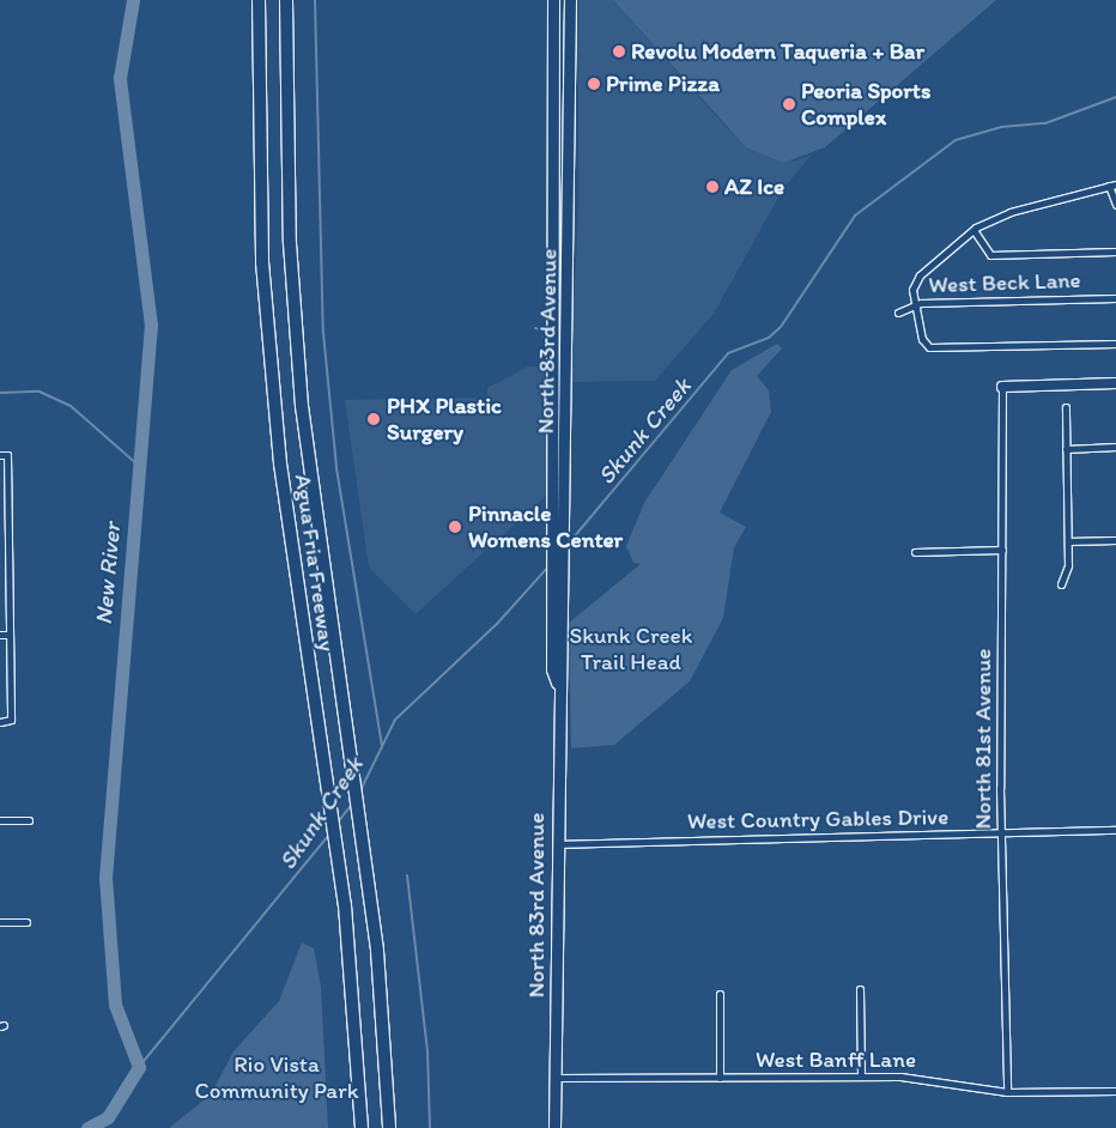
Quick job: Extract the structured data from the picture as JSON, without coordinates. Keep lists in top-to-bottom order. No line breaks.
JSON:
{"streets":{"highway":["Agua Fria Freeway"],"main road":["North 83rd Avenue"],"street":["West Beck Lane","North 81st Avenue","West Country Gables Drive","West Banff Lane"]},"crossings":[["North 83rd Avenue","West Country Gables Drive"],["North 83rd Avenue","West Banff Lane"],["North 81st Avenue","West Country Gables Drive"],["North 81st Avenue","West Banff Lane"]],"water":["Skunk Creek","New River"],"parks":["Skunk Creek Trail Head","Rio Vista Community Park"],"places":["Revolu Modern Taqueria + Bar","Prime Pizza","Peoria Sports Complex","AZ Ice","PHX Plastic Surgery","Pinnacle Womens Center"]}
